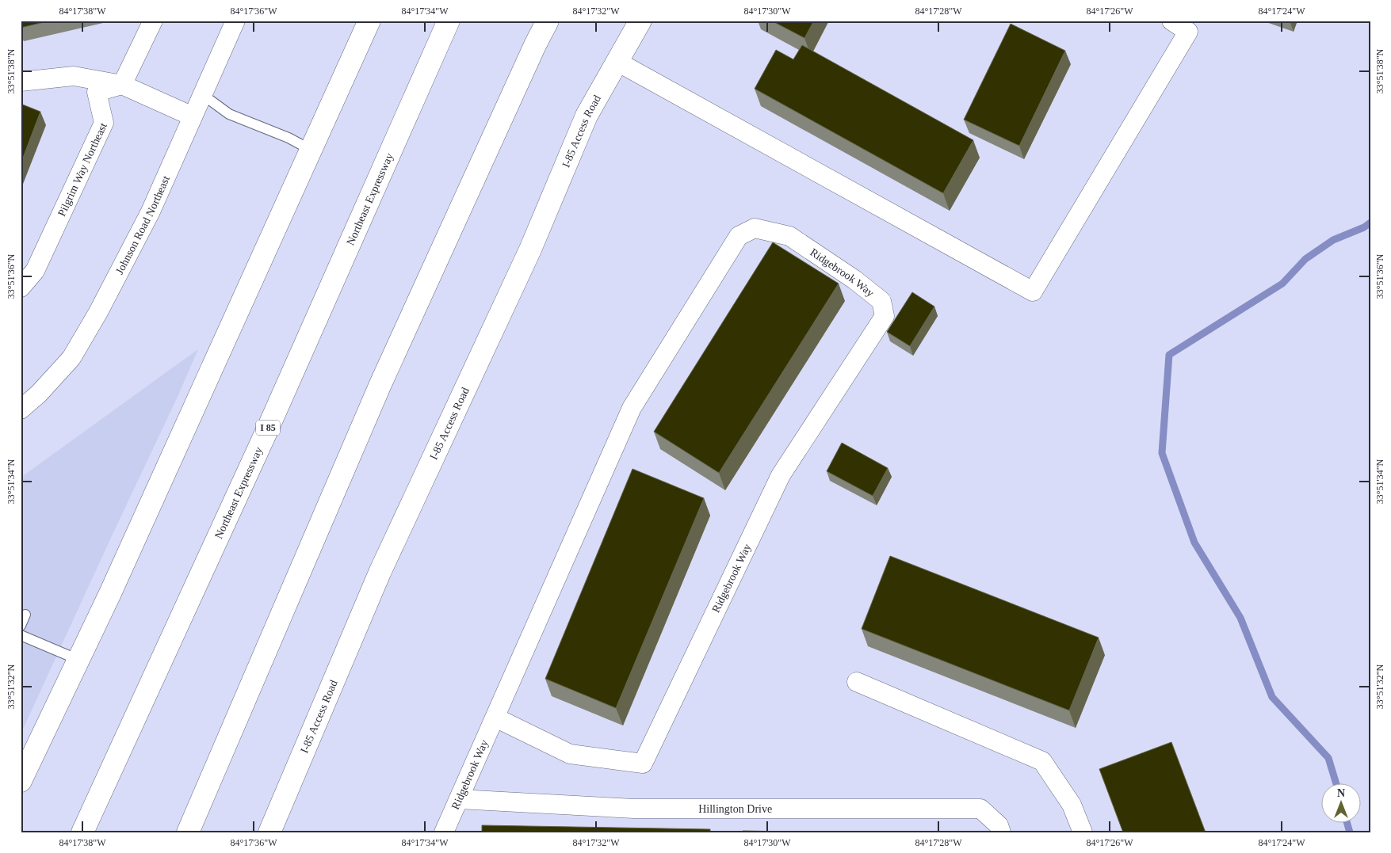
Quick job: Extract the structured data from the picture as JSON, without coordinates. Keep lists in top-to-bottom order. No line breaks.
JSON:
{"streets":{"main road":["I-85 Access Road","Northeast Expressway","I 85"],"street":["Pilgrim Way Northeast","Johnson Road Northeast","Ridgebrook Way","Hillington Drive"]},"crossings":[["Ridgebrook Way","Hillington Drive"]],"north":"top","coordinates":["84°17'38\"W","84°17'36\"W","84°17'34\"W","84°17'32\"W","84°17'30\"W","84°17'28\"W","84°17'26\"W","84°17'24\"W","33°51'38\"N","33°51'36\"N","33°51'34\"N","33°51'32\"N"]}
